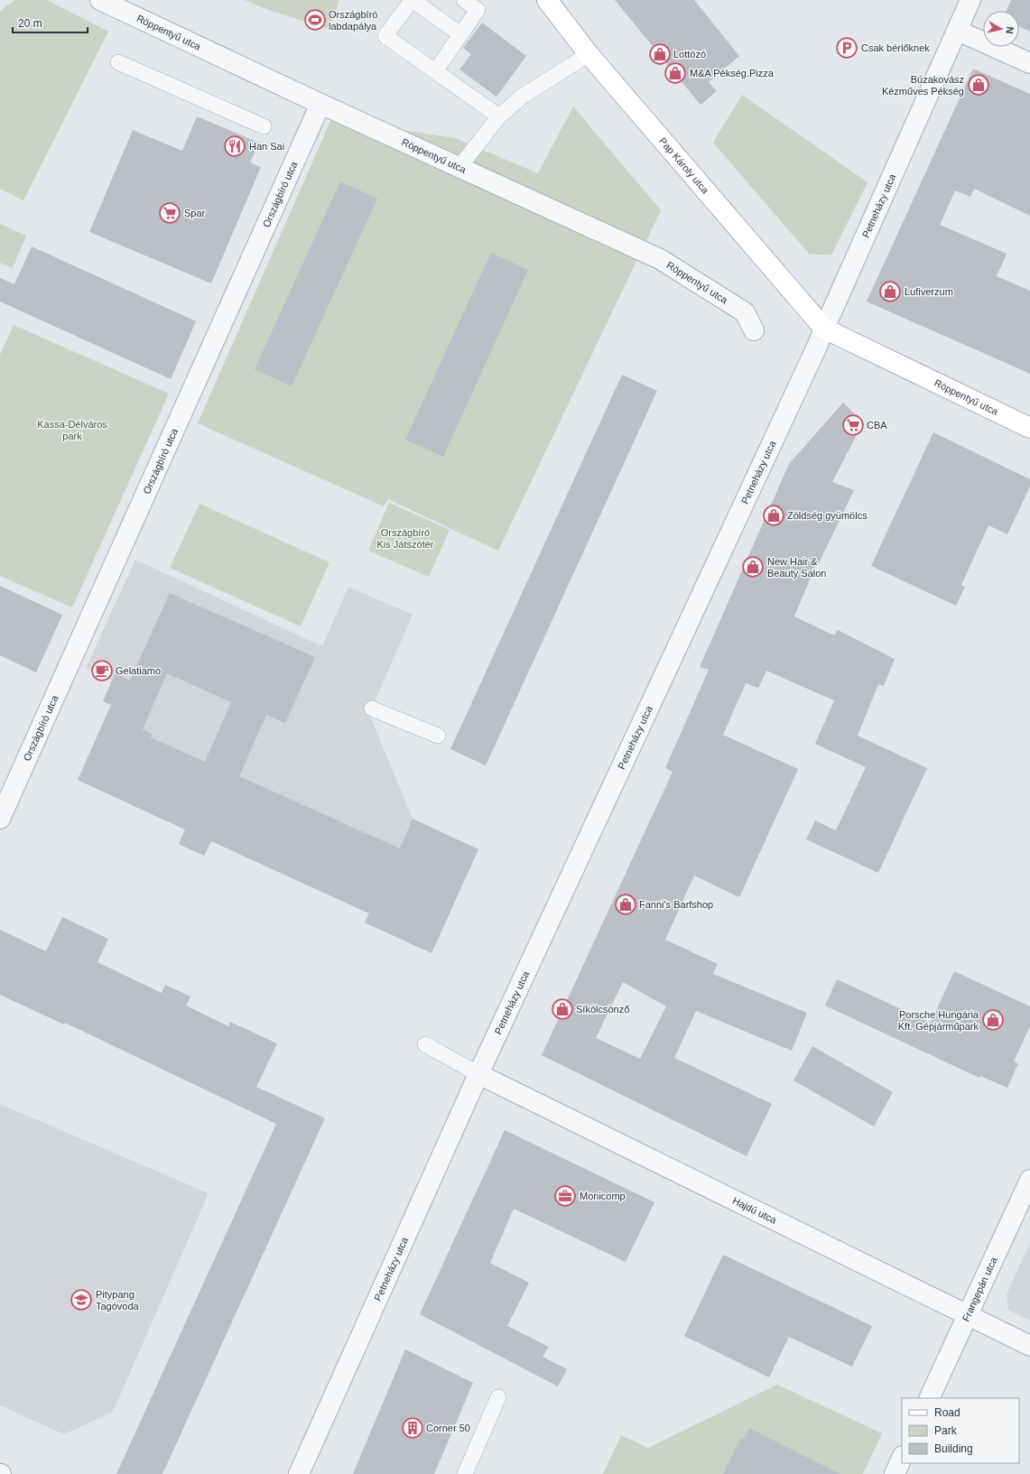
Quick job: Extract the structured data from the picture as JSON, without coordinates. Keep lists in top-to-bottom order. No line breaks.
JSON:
{"streets":{"street":["Röppentyű utca","Pap Károly utca","Országbíró utca","Petneházy utca","Hajdú utca","Frangepán utca"]},"crossings":[["Röppentyű utca","Pap Károly utca"],["Röppentyű utca","Országbíró utca"],["Röppentyű utca","Petneházy utca"],["Pap Károly utca","Petneházy utca"],["Petneházy utca","Hajdú utca"],["Hajdú utca","Frangepán utca"]],"parks":["Kassa-Délváros park","Országbíró Kis Játszótér"],"places":{"sports":["Országbíró labdapálya"],"parking":["Csak bérlőknek"],"shop":["Lottózó","M&A Pékség.Pizza","Búzakovász Kézműves Pékség","Lufiverzum","Zöldség gyümölcs","New Hair & Beauty Salon","Fanni's Barfshop","Síkölcsönző","Porsche Hungária Kft. Gépjárműpark"],"restaurant":["Han Sai"],"supermarket":["Spar","CBA"],"cafe":["Gelatiamo"],"office":["Monicomp"],"school or university":["Pitypang Tagóvoda"],"building":["Corner 50"]},"legend":["Road","Park","Building"],"scale_bar":"20 m","north":"right"}
